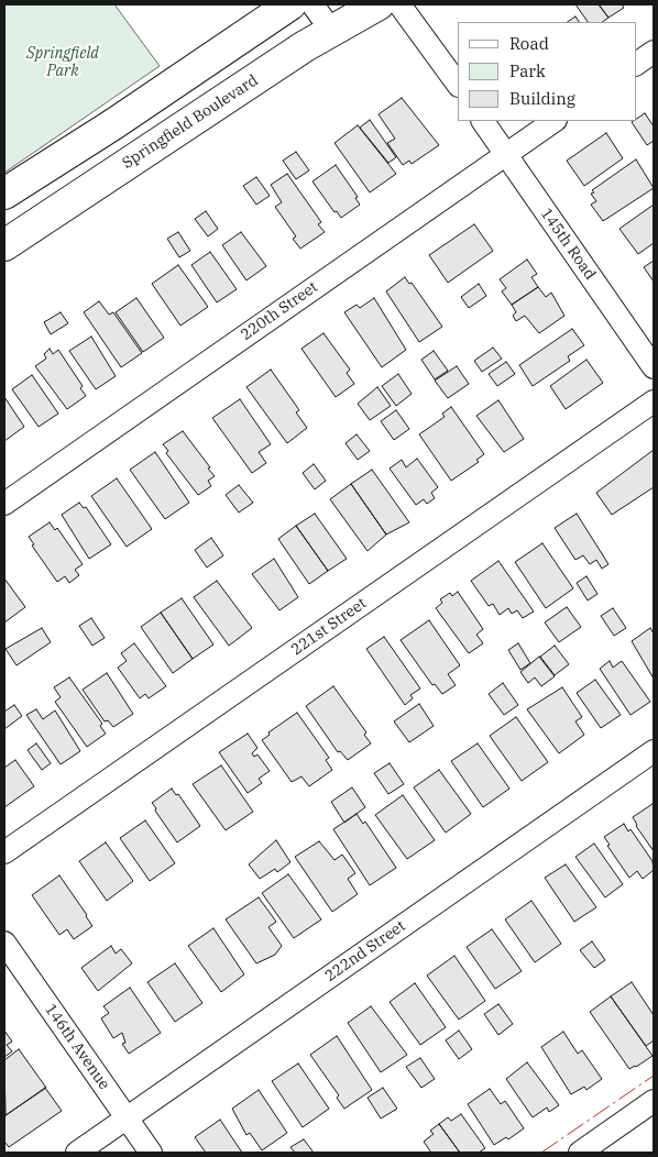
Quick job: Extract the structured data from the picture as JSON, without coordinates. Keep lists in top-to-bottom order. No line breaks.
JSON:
{"streets":{"street":["Springfield Boulevard","145th Road","220th Street","221st Street","222nd Street","146th Avenue"]},"crossings":[["145th Road","220th Street"],["222nd Street","146th Avenue"]],"parks":["Springfield Park"],"legend":["Road","Park","Building"]}
